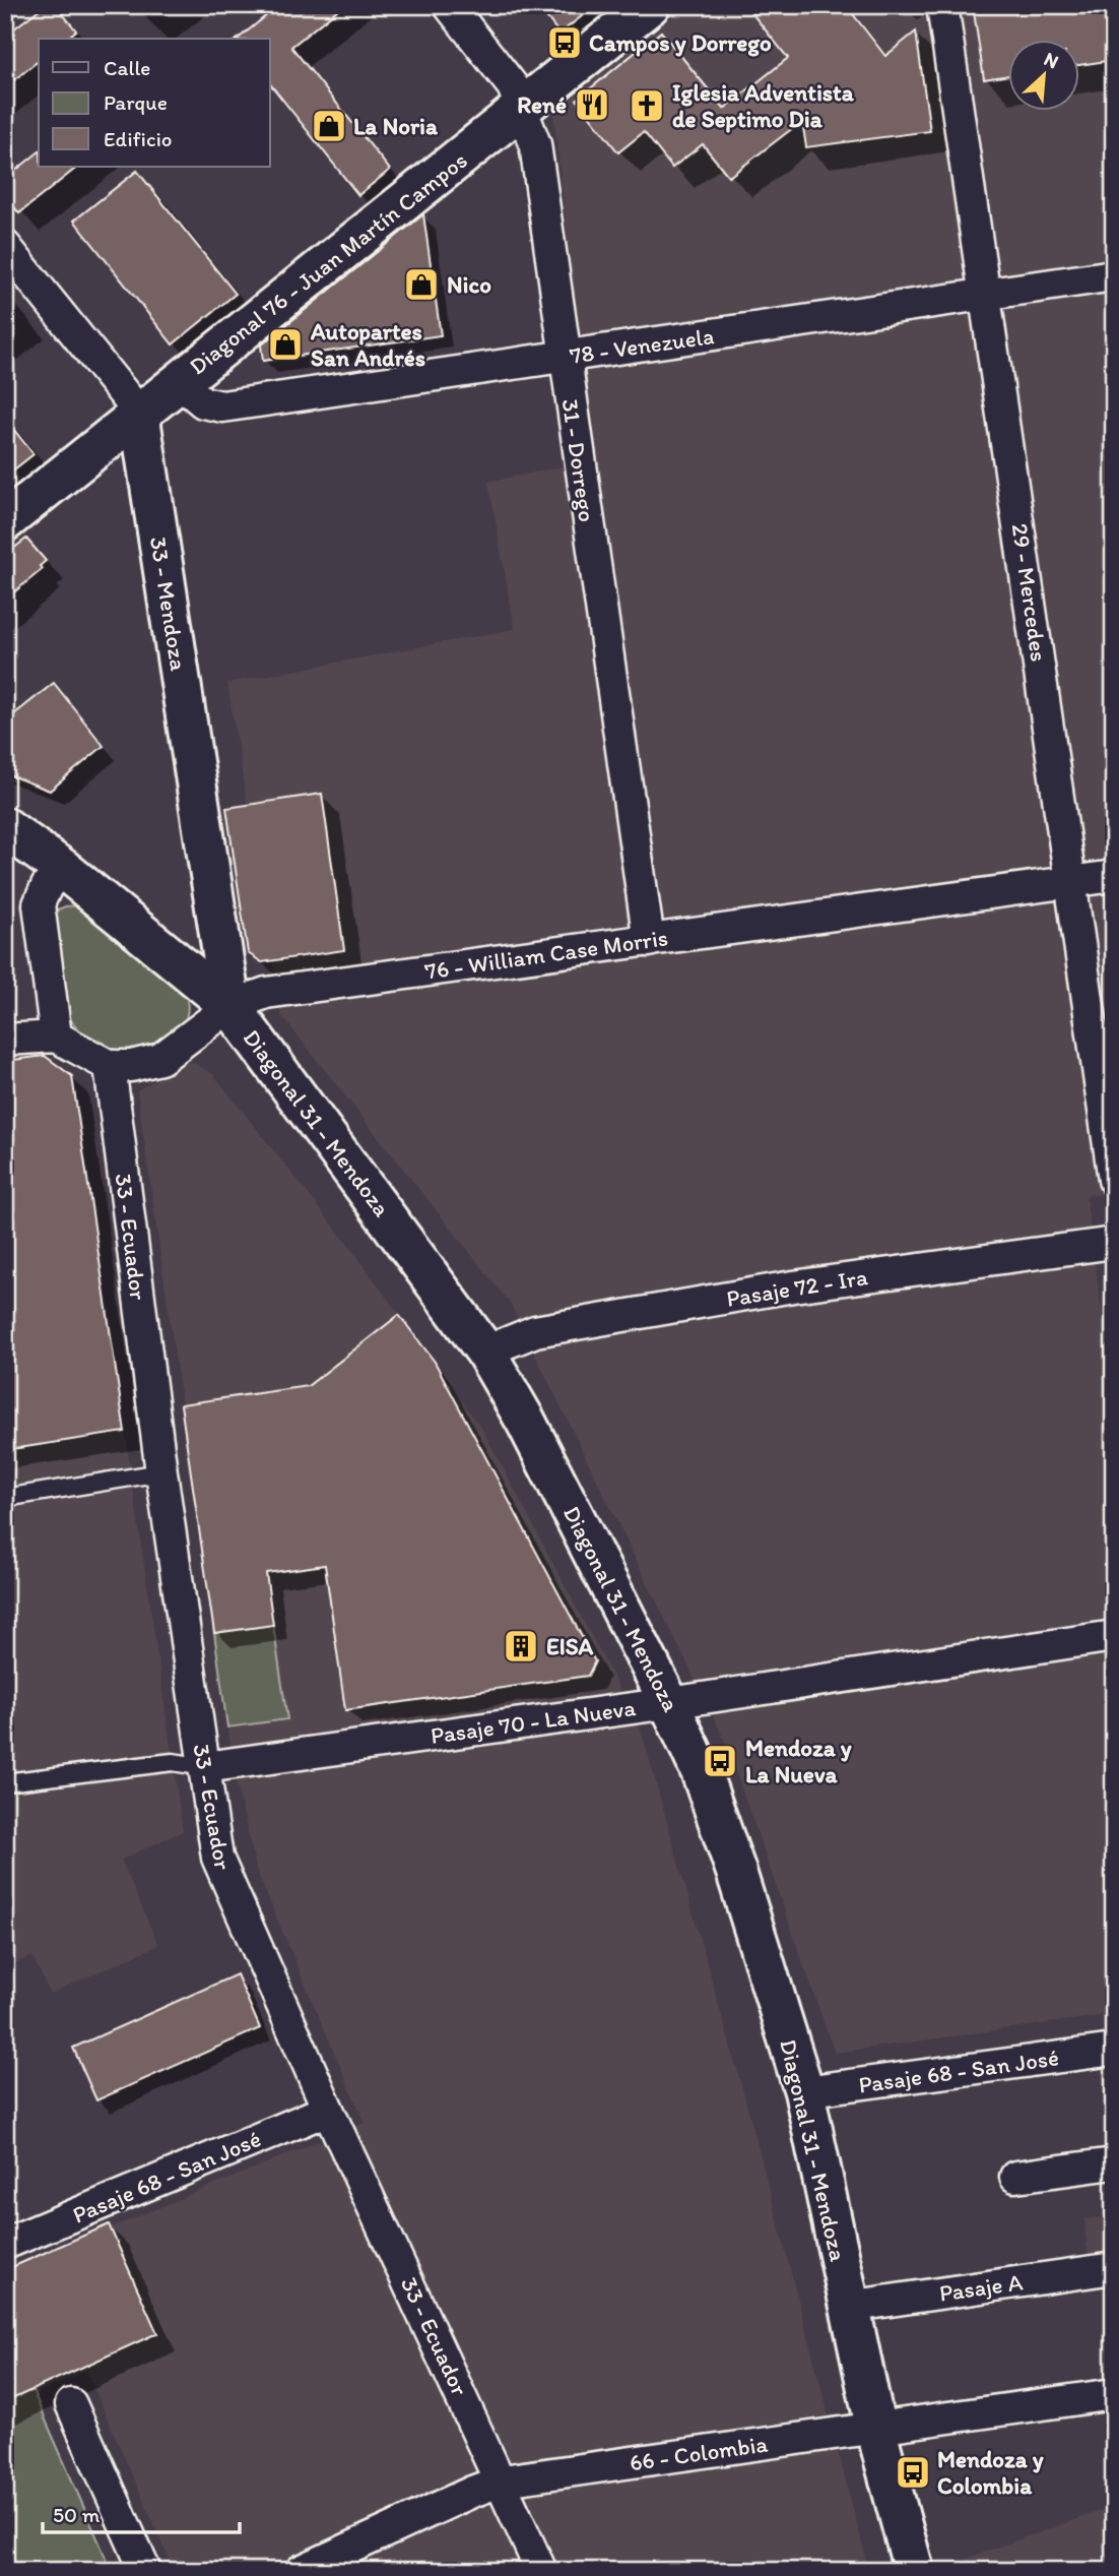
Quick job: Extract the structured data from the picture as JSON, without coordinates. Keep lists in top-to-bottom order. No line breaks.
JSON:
{"streets":{"street":["Diagonal 76 - Juan Martín Campos","78 - Venezuela","31 - Dorrego","29 - Mercedes","33 - Mendoza","76 - William Case Morris","Diagonal 31 - Mendoza","33 - Ecuador","Pasaje 72 - Ira","Pasaje 70 - La Nueva","Pasaje 68 - San José","Pasaje A","66 - Colombia"]},"crossings":[["Diagonal 76 - Juan Martín Campos","78 - Venezuela"],["Diagonal 76 - Juan Martín Campos","31 - Dorrego"],["Diagonal 76 - Juan Martín Campos","33 - Mendoza"],["78 - Venezuela","31 - Dorrego"],["78 - Venezuela","29 - Mercedes"],["31 - Dorrego","76 - William Case Morris"],["29 - Mercedes","76 - William Case Morris"],["33 - Mendoza","76 - William Case Morris"],["33 - Mendoza","Diagonal 31 - Mendoza"],["76 - William Case Morris","Diagonal 31 - Mendoza"],["76 - William Case Morris","33 - Ecuador"],["Diagonal 31 - Mendoza","Pasaje 72 - Ira"],["Diagonal 31 - Mendoza","Pasaje 70 - La Nueva"],["Diagonal 31 - Mendoza","Pasaje 68 - San José"],["Diagonal 31 - Mendoza","Pasaje A"],["Diagonal 31 - Mendoza","66 - Colombia"],["33 - Ecuador","Pasaje 70 - La Nueva"],["33 - Ecuador","Pasaje 68 - San José"],["33 - Ecuador","66 - Colombia"]],"places":{"bus stop":["Campos y Dorrego","Mendoza y La Nueva","Mendoza y Colombia"],"restaurant":["René"],"church":["Iglesia Adventista de Septimo Dia"],"shop":["La Noria","Nico","Autopartes San Andrés"],"building":["EISA"]},"legend":["Calle","Parque","Edificio"],"scale_bar":"50 m","north":"top right"}
